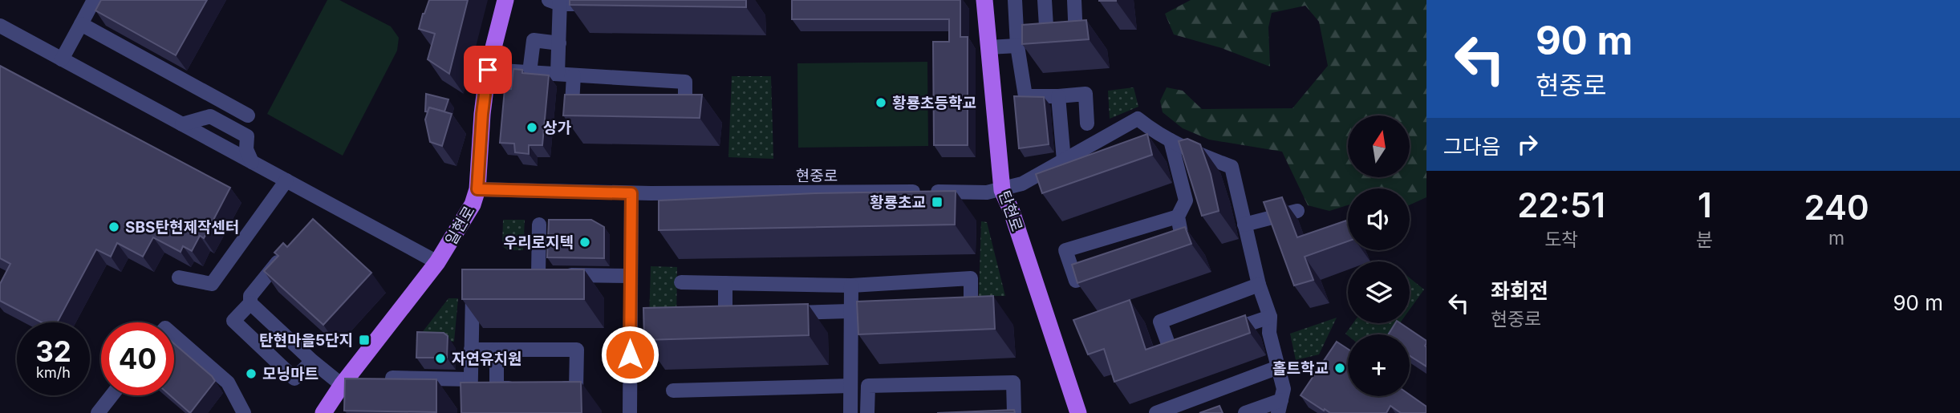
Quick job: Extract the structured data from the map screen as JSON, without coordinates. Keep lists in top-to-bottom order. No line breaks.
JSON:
{"streets":{"main road":["탄현로","일현로"],"street":["현중로"]},"crossings":[["현중로","탄현로"],["현중로","일현로"]],"places":{"other":["황룡초등학교","상가","SBS탄현제작센터","우리로지텍","자연유치원","홀트학교","모닝마트"],"transit":["황룡초교","탄현마을5단지"]},"north":"top","page":{"turn":["90 m","현중로"],"map_buttons":"+","then":"그다음","eta":["22:51","도착","1","분","240","m"],"list":[{"name":"좌회전","note":"현중로","value":"90 m"}],"speed":"32 km/h","limit":"40"}}
